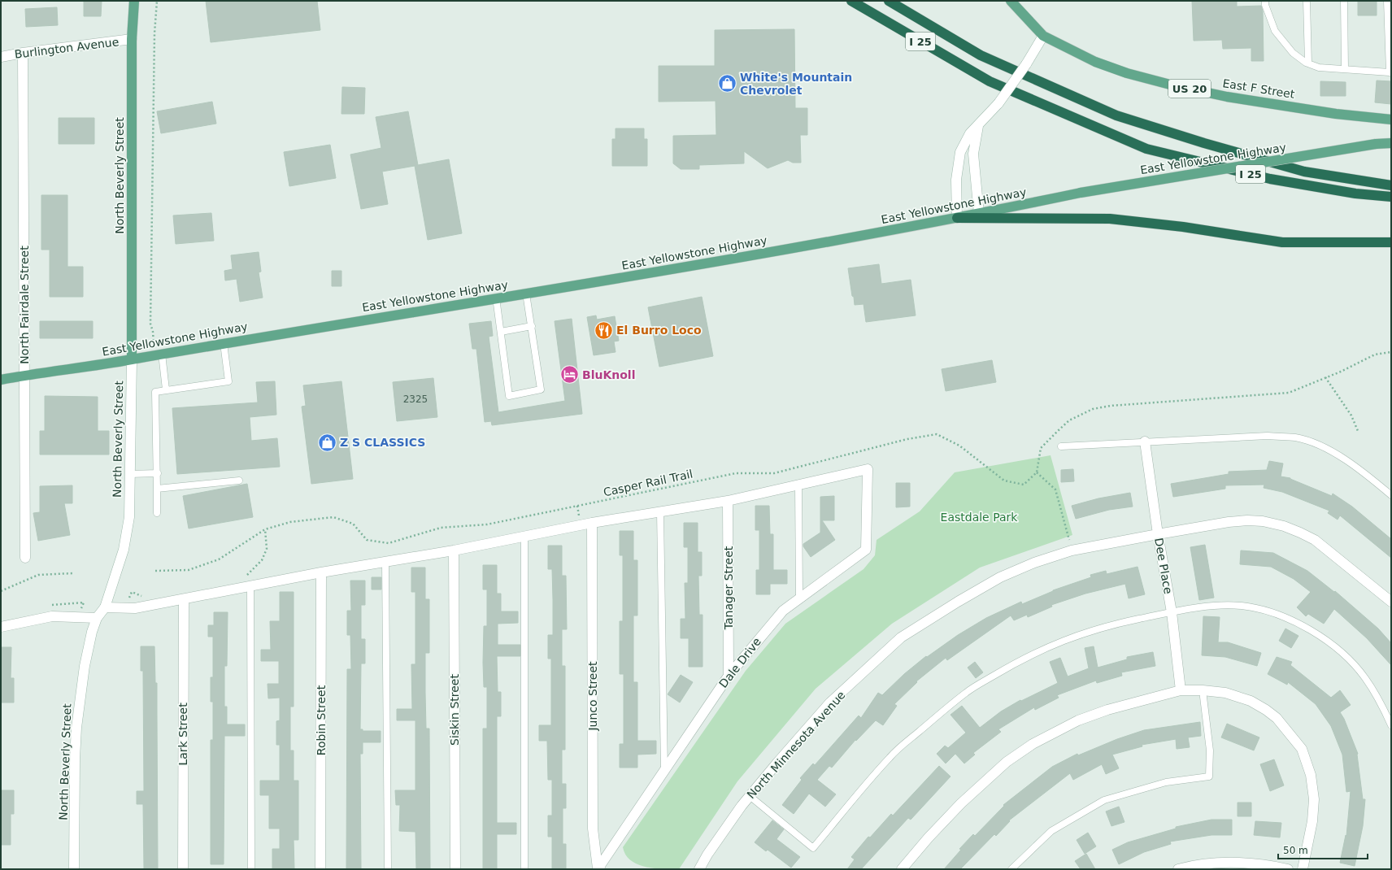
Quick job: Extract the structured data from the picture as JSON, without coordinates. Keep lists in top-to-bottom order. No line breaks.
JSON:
{"streets":{"highway":["I 25"],"main road":["US 20","East F Street","East Yellowstone Highway","North Beverly Street"],"street":["Burlington Avenue","North Fairdale Street","Dee Place","Tanager Street","Dale Drive","Junco Street","Siskin Street","Robin Street","Lark Street","North Minnesota Avenue"],"path":["Casper Rail Trail"]},"crossings":[["Burlington Avenue","North Beverly Street"],["Burlington Avenue","North Fairdale Street"],["East Yellowstone Highway","North Beverly Street"],["East Yellowstone Highway","North Fairdale Street"],["Dee Place","North Minnesota Avenue"],["Tanager Street","Dale Drive"],["Dale Drive","Junco Street"]],"parks":["Eastdale Park"],"places":{"shop":["White's Mountain Chevrolet","Z S CLASSICS"],"restaurant":["El Burro Loco"],"hotel":["BluKnoll"]},"house_numbers":["2325"],"scale_bar":"50 m"}
